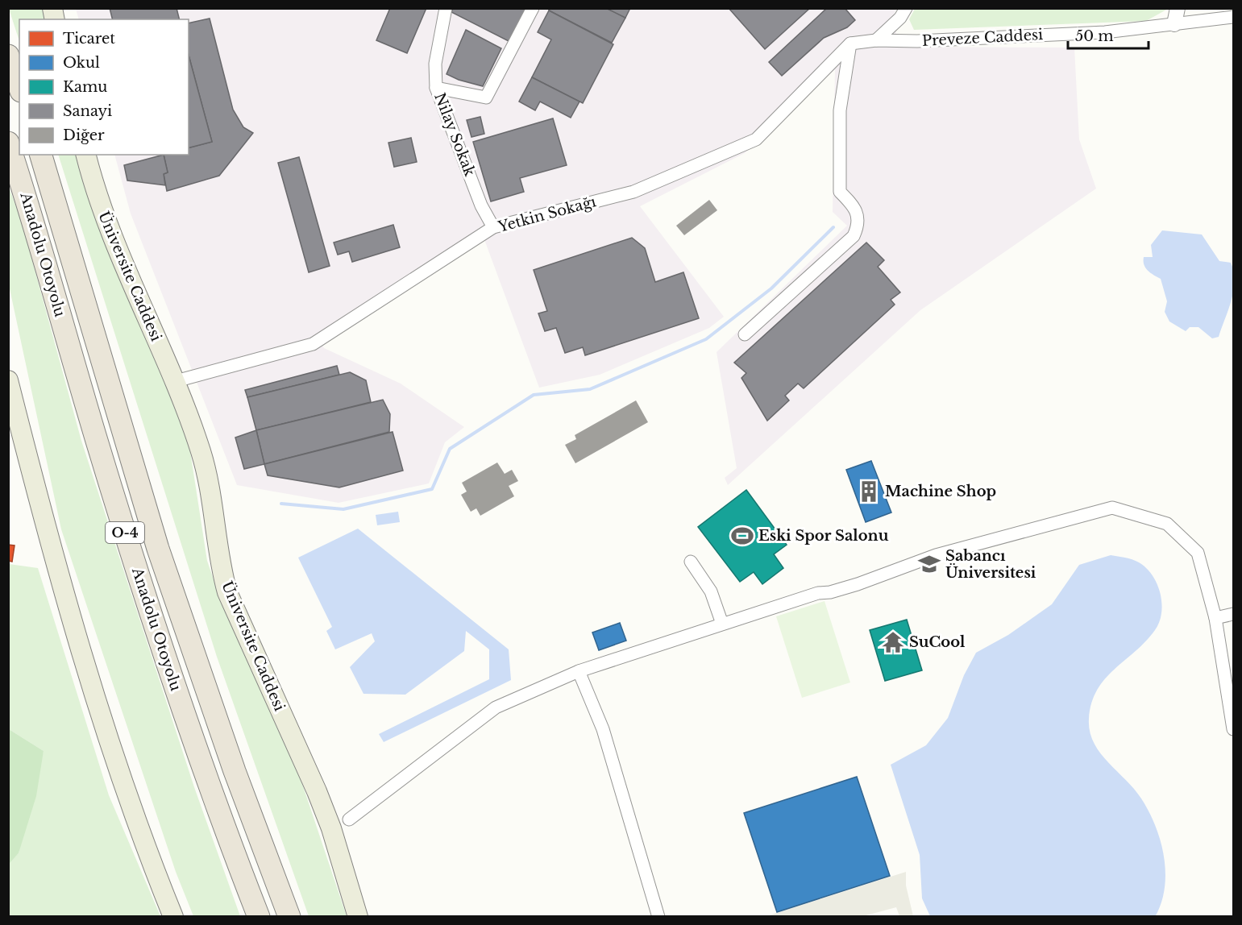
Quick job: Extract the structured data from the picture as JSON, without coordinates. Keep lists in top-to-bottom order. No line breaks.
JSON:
{"streets":{"highway":["Anadolu Otoyolu","O-4"],"main road":["Üniversite Caddesi"],"street":["Preveze Caddesi","Nilay Sokak","Yetkin Sokağı"]},"crossings":[["Nilay Sokak","Yetkin Sokağı"],["Yetkin Sokağı","Üniversite Caddesi"]],"places":{"building":["Machine Shop"],"sports":["Eski Spor Salonu"],"school or university":["Sabancı Üniversitesi"],"temple":["SuCool"]},"legend":["Ticaret","Okul","Kamu","Sanayi","Diğer"],"scale_bar":"50 m"}
